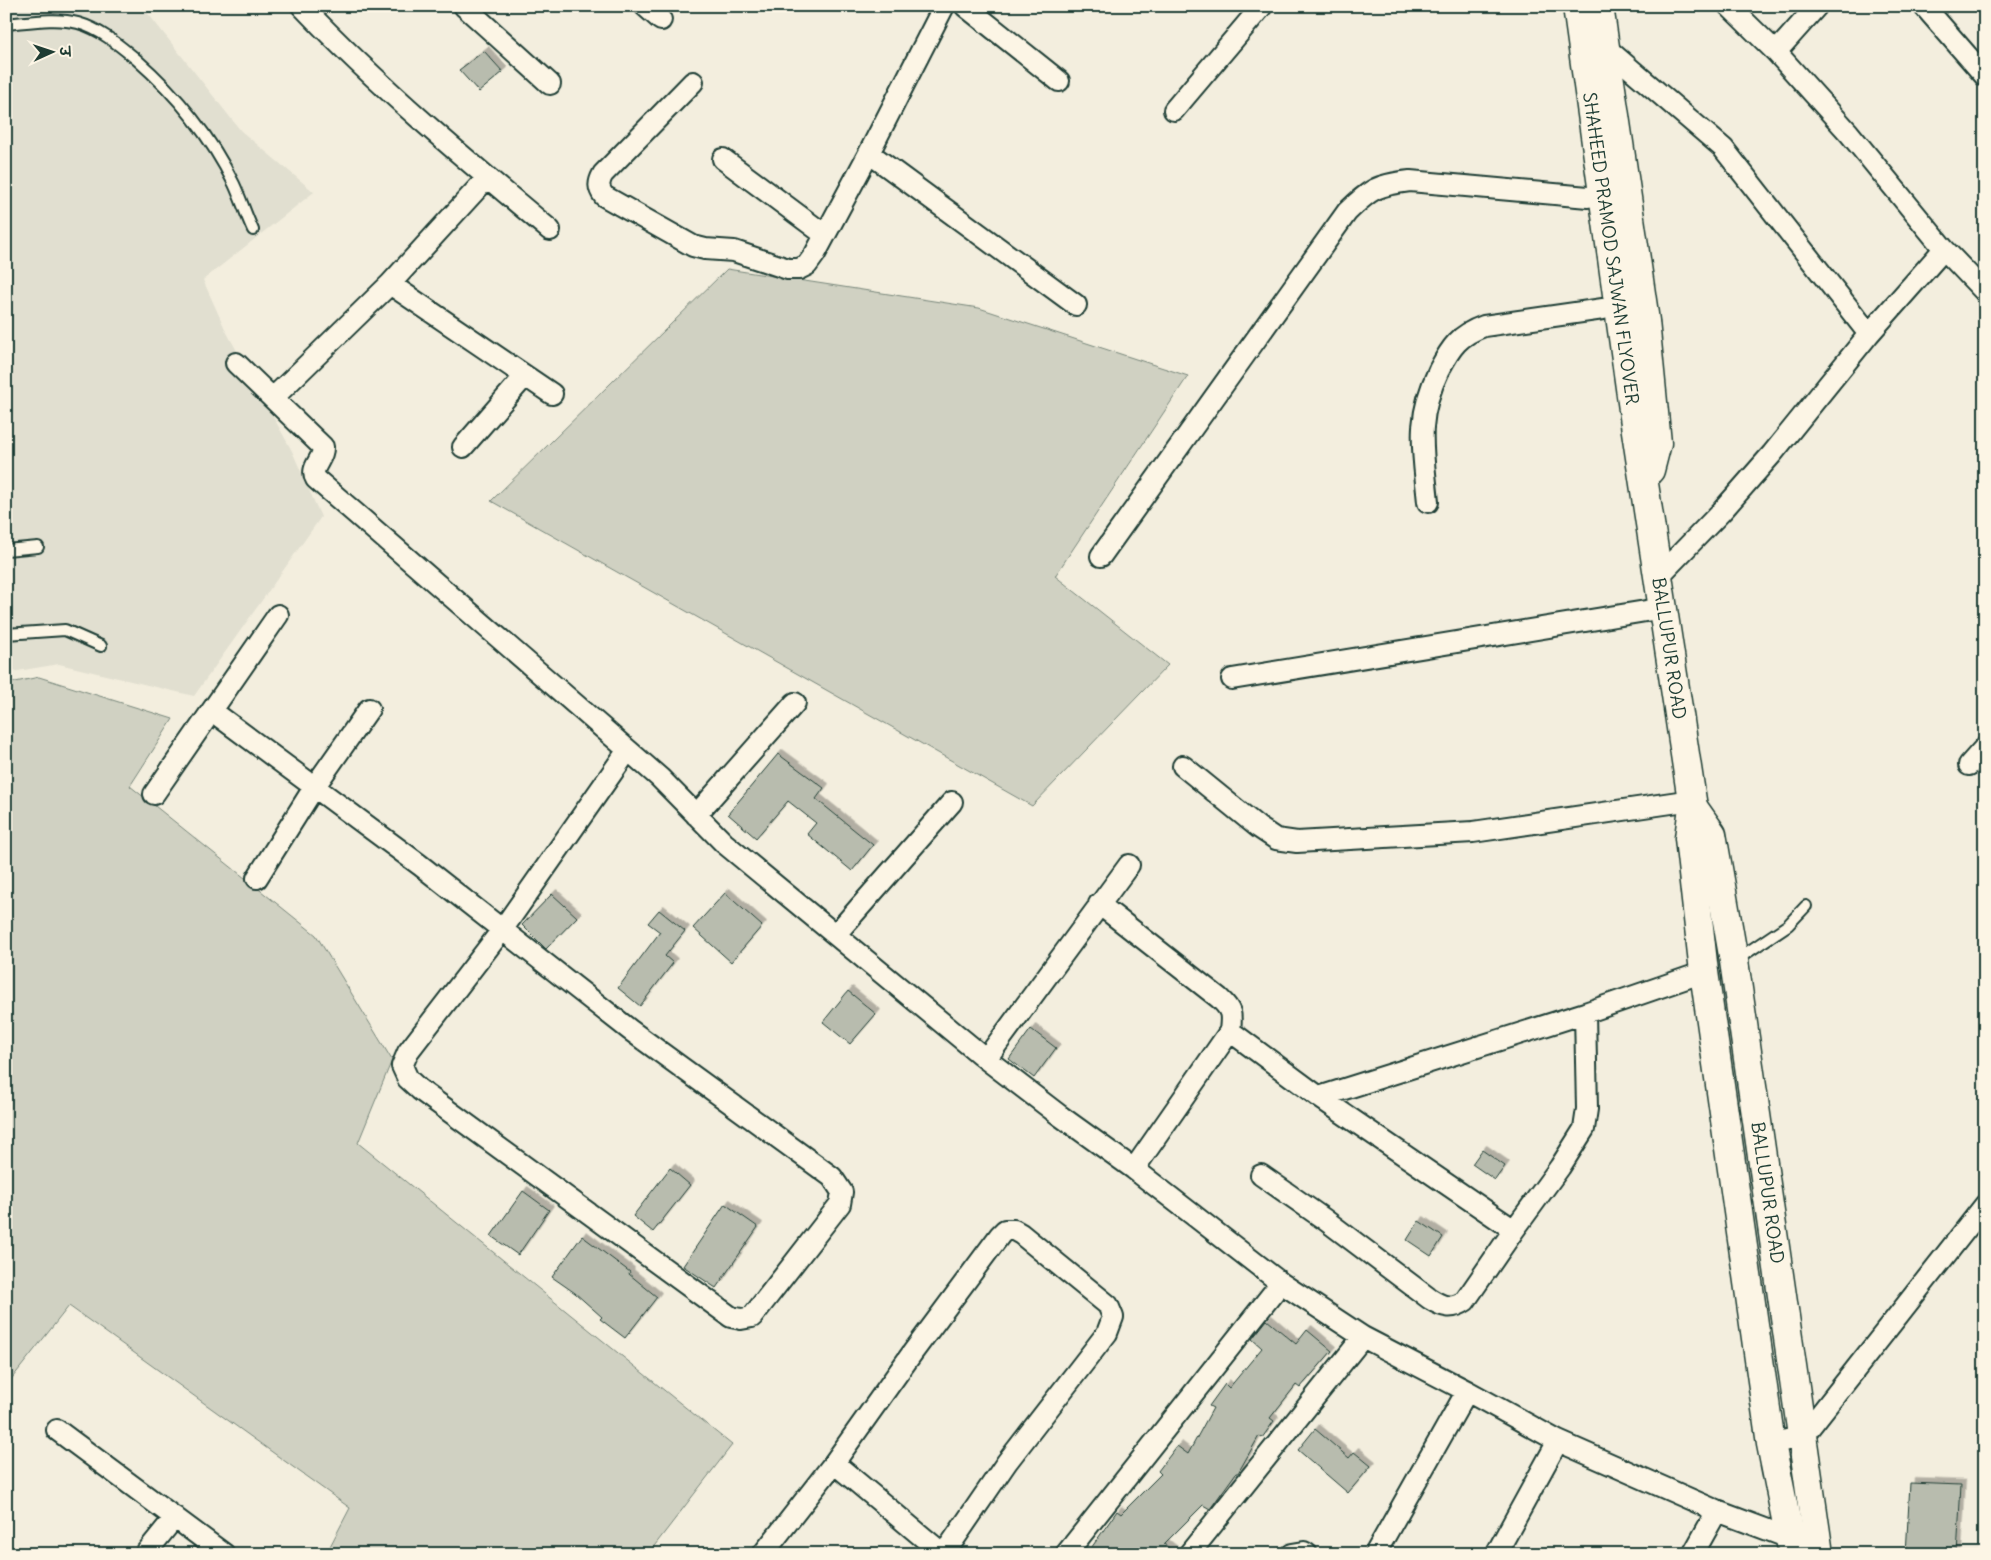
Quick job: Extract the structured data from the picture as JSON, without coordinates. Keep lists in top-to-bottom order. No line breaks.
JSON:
{"streets":{"main road":["SHAHEED PRAMOD SAJWAN FLYOVER","BALLUPUR ROAD"]},"crossings":[["SHAHEED PRAMOD SAJWAN FLYOVER","BALLUPUR ROAD"]],"north":"right"}
